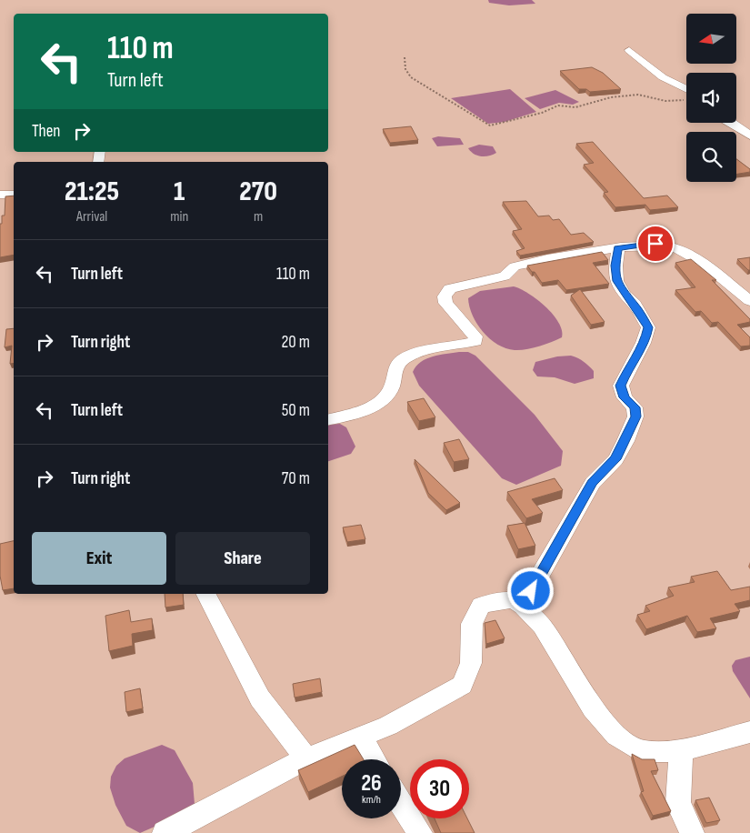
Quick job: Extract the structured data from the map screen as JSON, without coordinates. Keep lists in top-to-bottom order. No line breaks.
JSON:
{"north":"left","page":{"turn":["110 m","Turn left"],"then":"Then","eta":["21:25","Arrival","1","min","270","m"],"list":[{"name":"Turn left","value":"110 m"},{"name":"Turn right","value":"20 m"},{"name":"Turn left","value":"50 m"},{"name":"Turn right","value":"70 m"}],"buttons":["Exit","Share"],"speed":"26 km/h","limit":"30"}}
